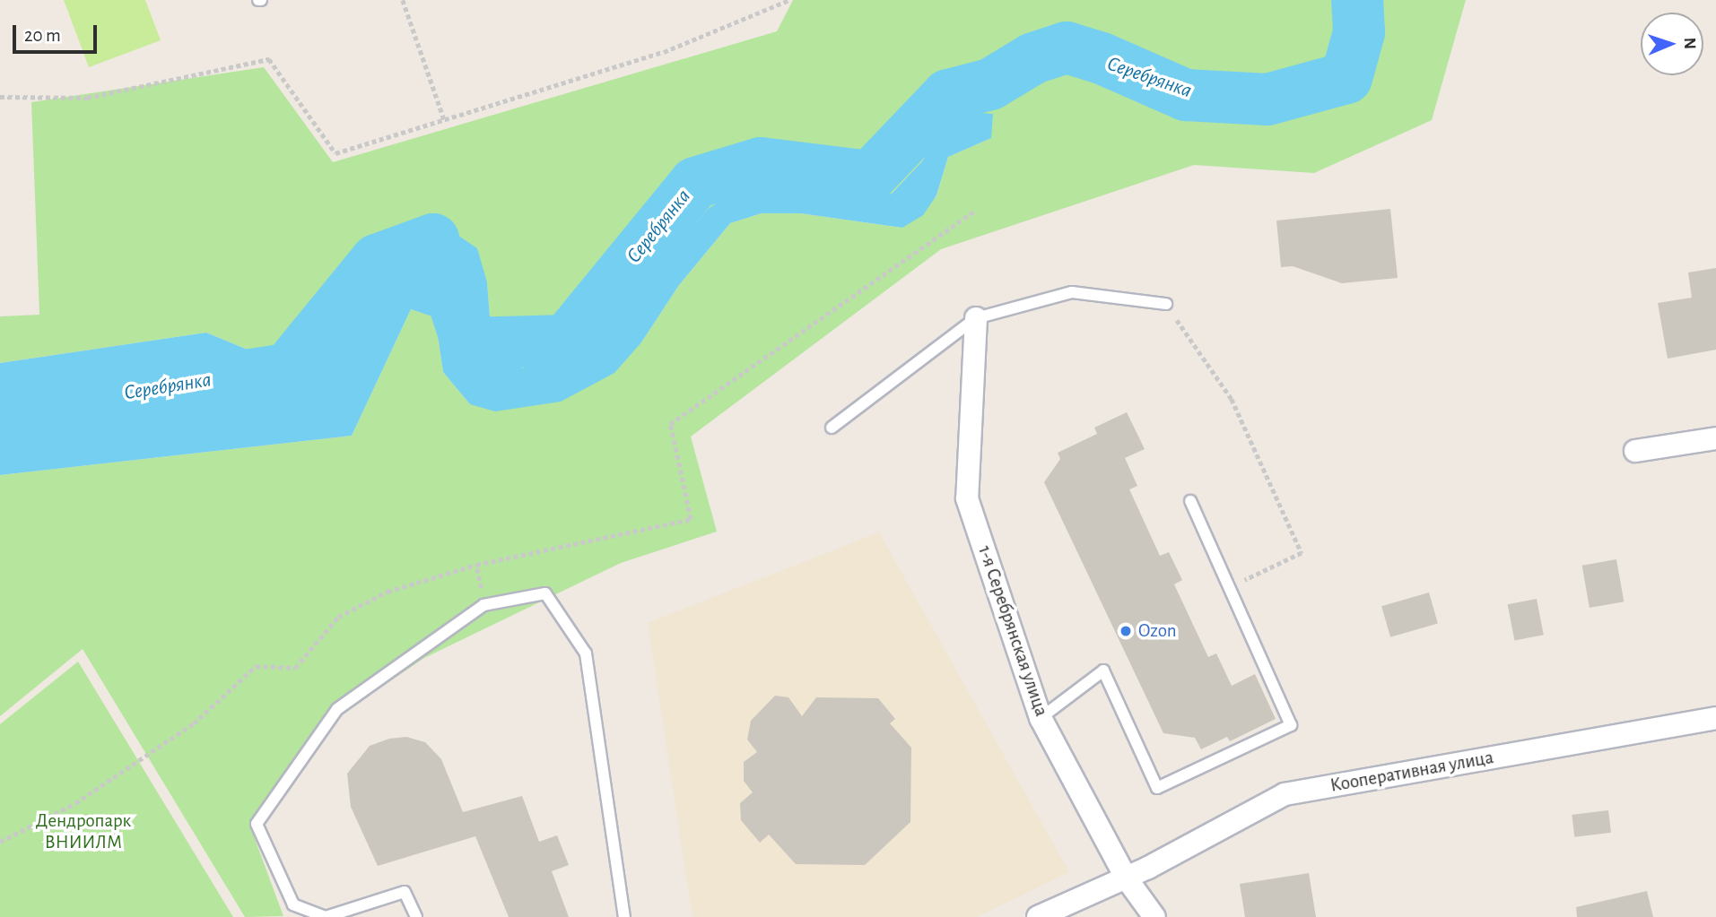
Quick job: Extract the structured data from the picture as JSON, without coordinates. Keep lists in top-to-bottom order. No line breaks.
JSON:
{"streets":{"street":["1-я Серебрянская улица","Кооперативная улица"]},"crossings":[["1-я Серебрянская улица","Кооперативная улица"]],"water":["Серебрянка"],"parks":["Дендропарк ВНИИЛМ"],"places":["Ozon"],"scale_bar":"20 m","north":"right"}
